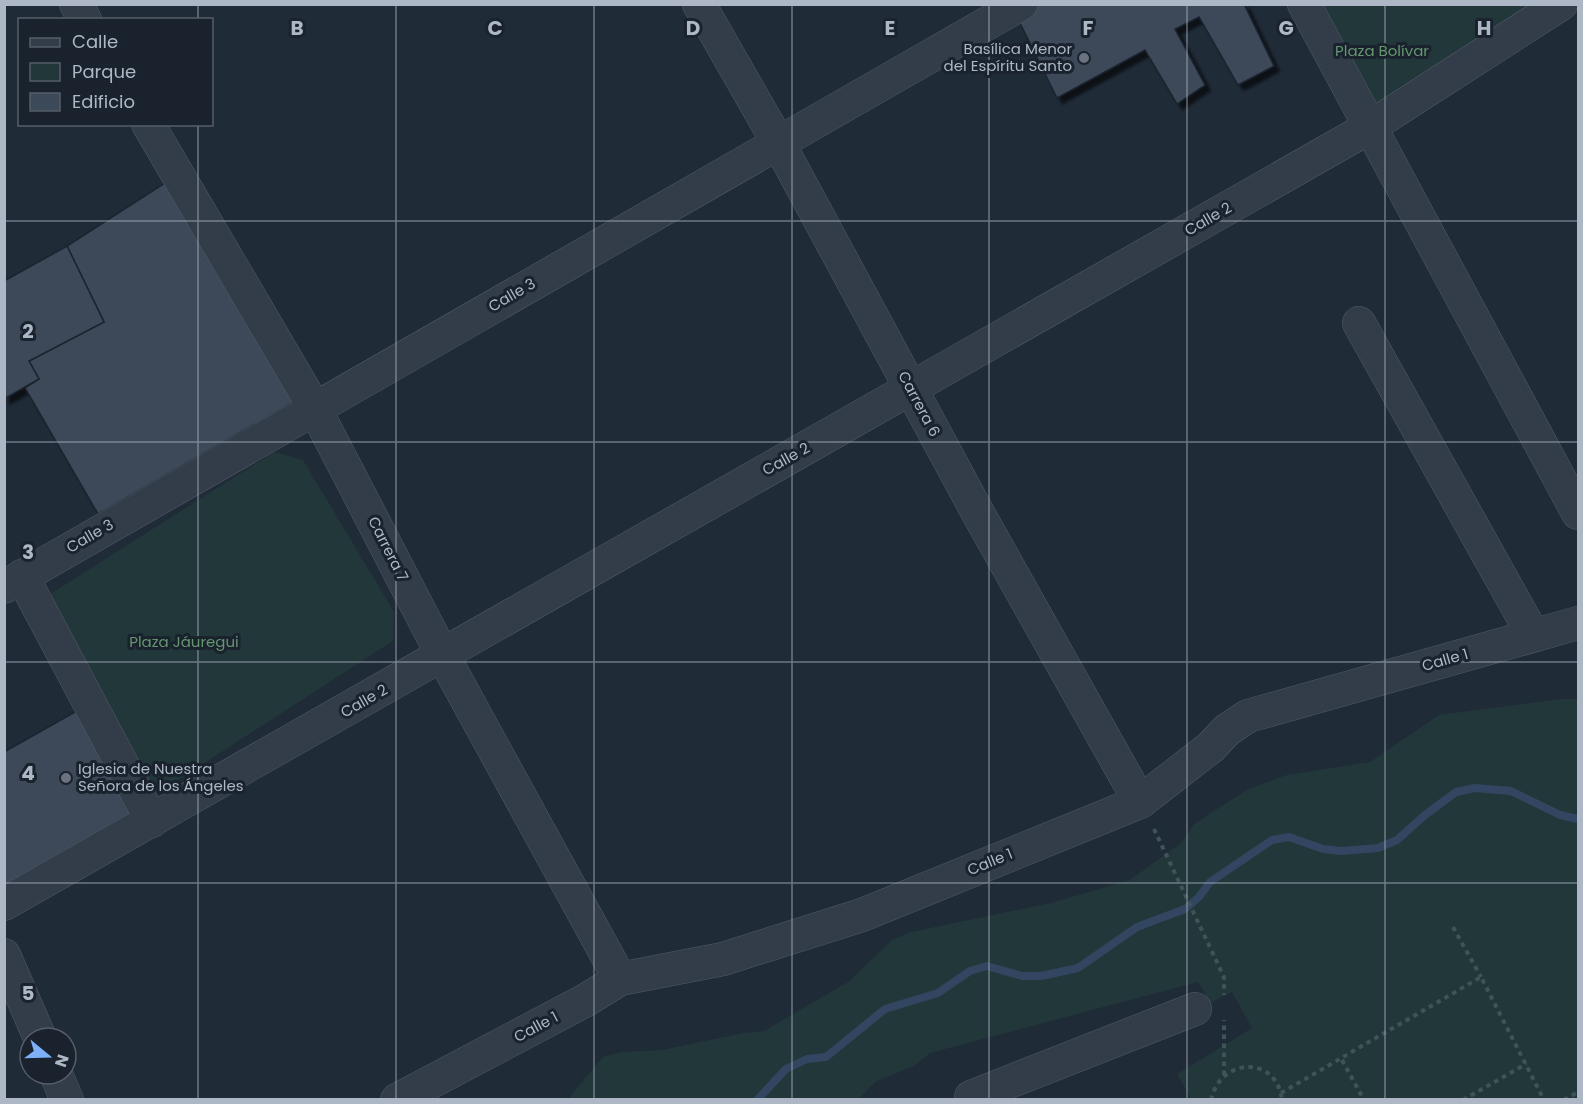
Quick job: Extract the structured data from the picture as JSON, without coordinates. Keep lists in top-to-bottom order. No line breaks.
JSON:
{"streets":{"street":["Calle 2","Calle 3","Carrera 6","Carrera 7","Calle 1"]},"crossings":[["Calle 2","Carrera 6"],["Calle 2","Carrera 7"],["Calle 3","Carrera 6"],["Calle 3","Carrera 7"],["Carrera 6","Calle 1"],["Carrera 7","Calle 1"]],"parks":["Plaza Bolívar","Plaza Jáuregui"],"places":["Basílica Menor del Espíritu Santo","Iglesia de Nuestra Señora de los Ángeles"],"legend":["Calle","Parque","Edificio"],"north":"right","grid":{"columns":["B","C","D","E","F","G","H"],"rows":["2","3","4","5"]}}
